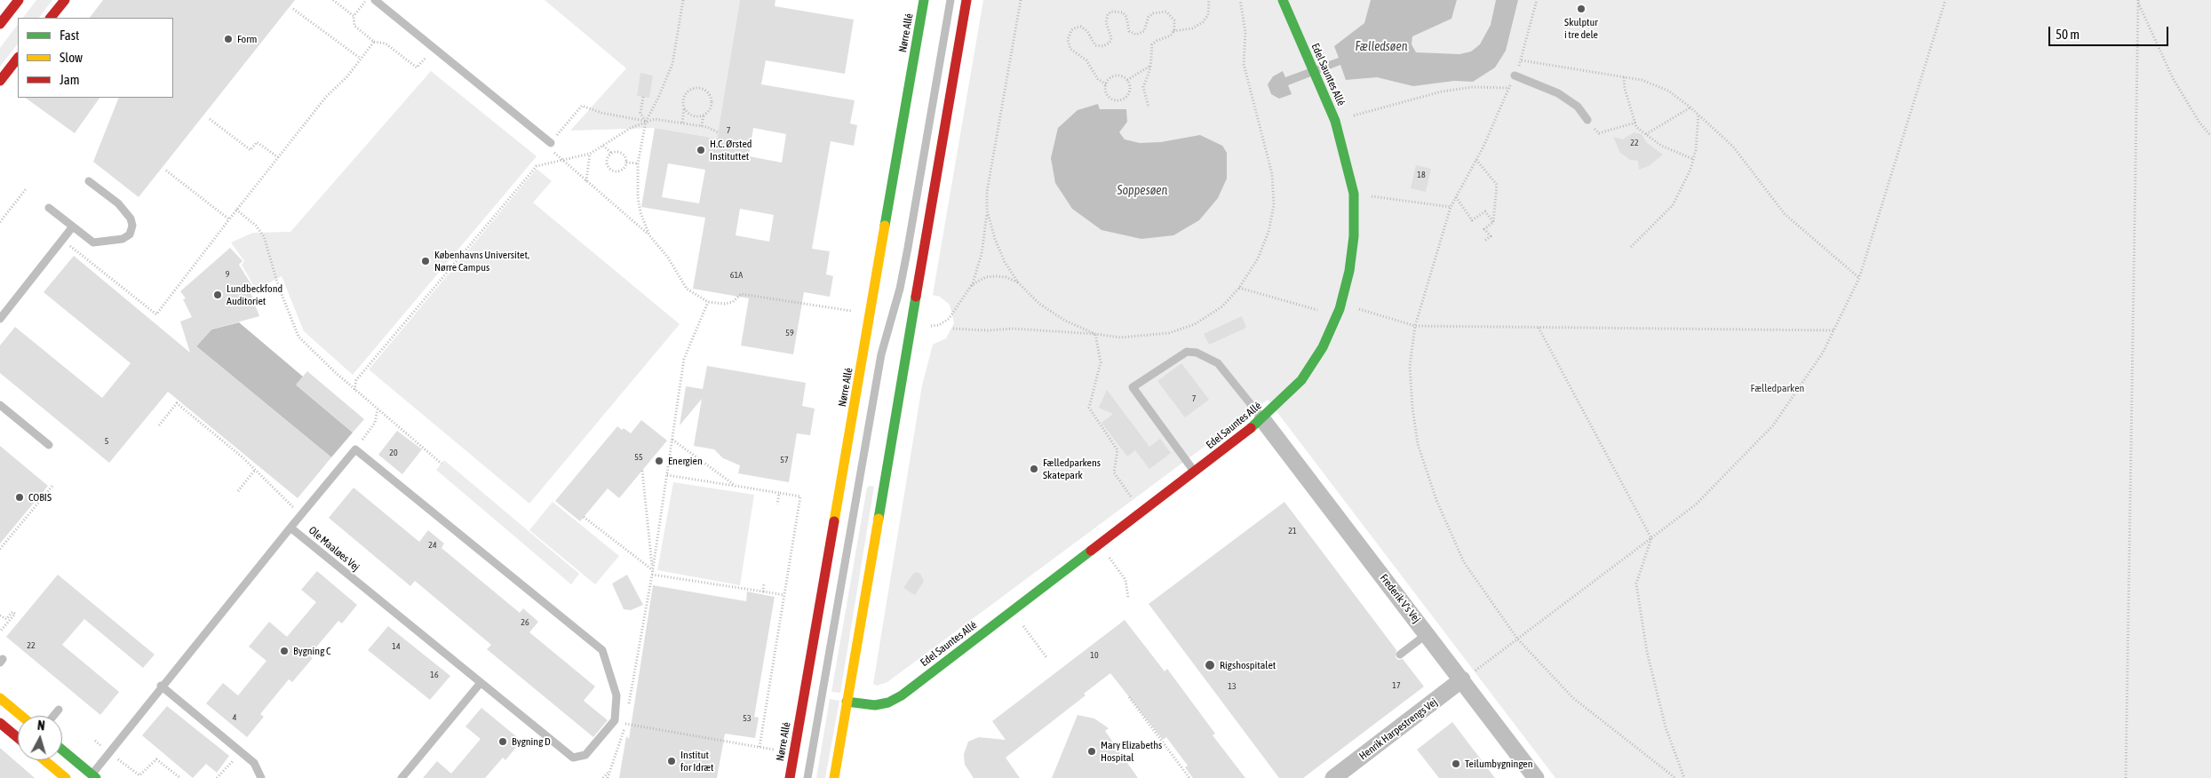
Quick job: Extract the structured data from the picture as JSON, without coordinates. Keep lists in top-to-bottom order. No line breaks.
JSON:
{"streets":{"street":["Nørre Allé","Edel Sauntes Allé","Frederik V's Vej","Henrik Harpestrengs Vej"],"lane":["Ole Maaløes Vej"]},"crossings":[["Edel Sauntes Allé","Frederik V's Vej"],["Frederik V's Vej","Henrik Harpestrengs Vej"]],"water":["Fælledsøen","Soppesøen"],"parks":["Fælledparken"],"places":["Skulptur i tre dele","Form","H.C. Ørsted Instituttet","Københavns Universitet, Nørre Campus","Lundbeckfond Auditoriet","Energien","Fælledparkens Skatepark","COBIS","Bygning C","Rigshospitalet","Bygning D","Mary Elizabeths Hospital","Institut for Idræt","Teilumbygningen"],"house_numbers":["7","22","18","9","61A","59","7","5","20","55","57","21","24","26","22","14","10","16","17","13","4","53"],"legend":["Fast","Slow","Jam"],"scale_bar":"50 m","north":"top"}
